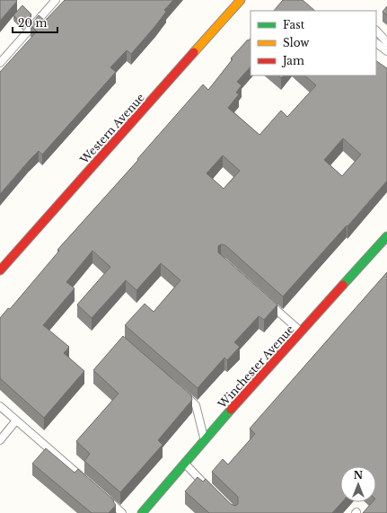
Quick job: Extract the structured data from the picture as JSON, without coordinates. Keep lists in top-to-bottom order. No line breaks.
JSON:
{"streets":{"street":["Western Avenue","Winchester Avenue"]},"legend":["Fast","Slow","Jam"],"scale_bar":"20 m","north":"top"}
